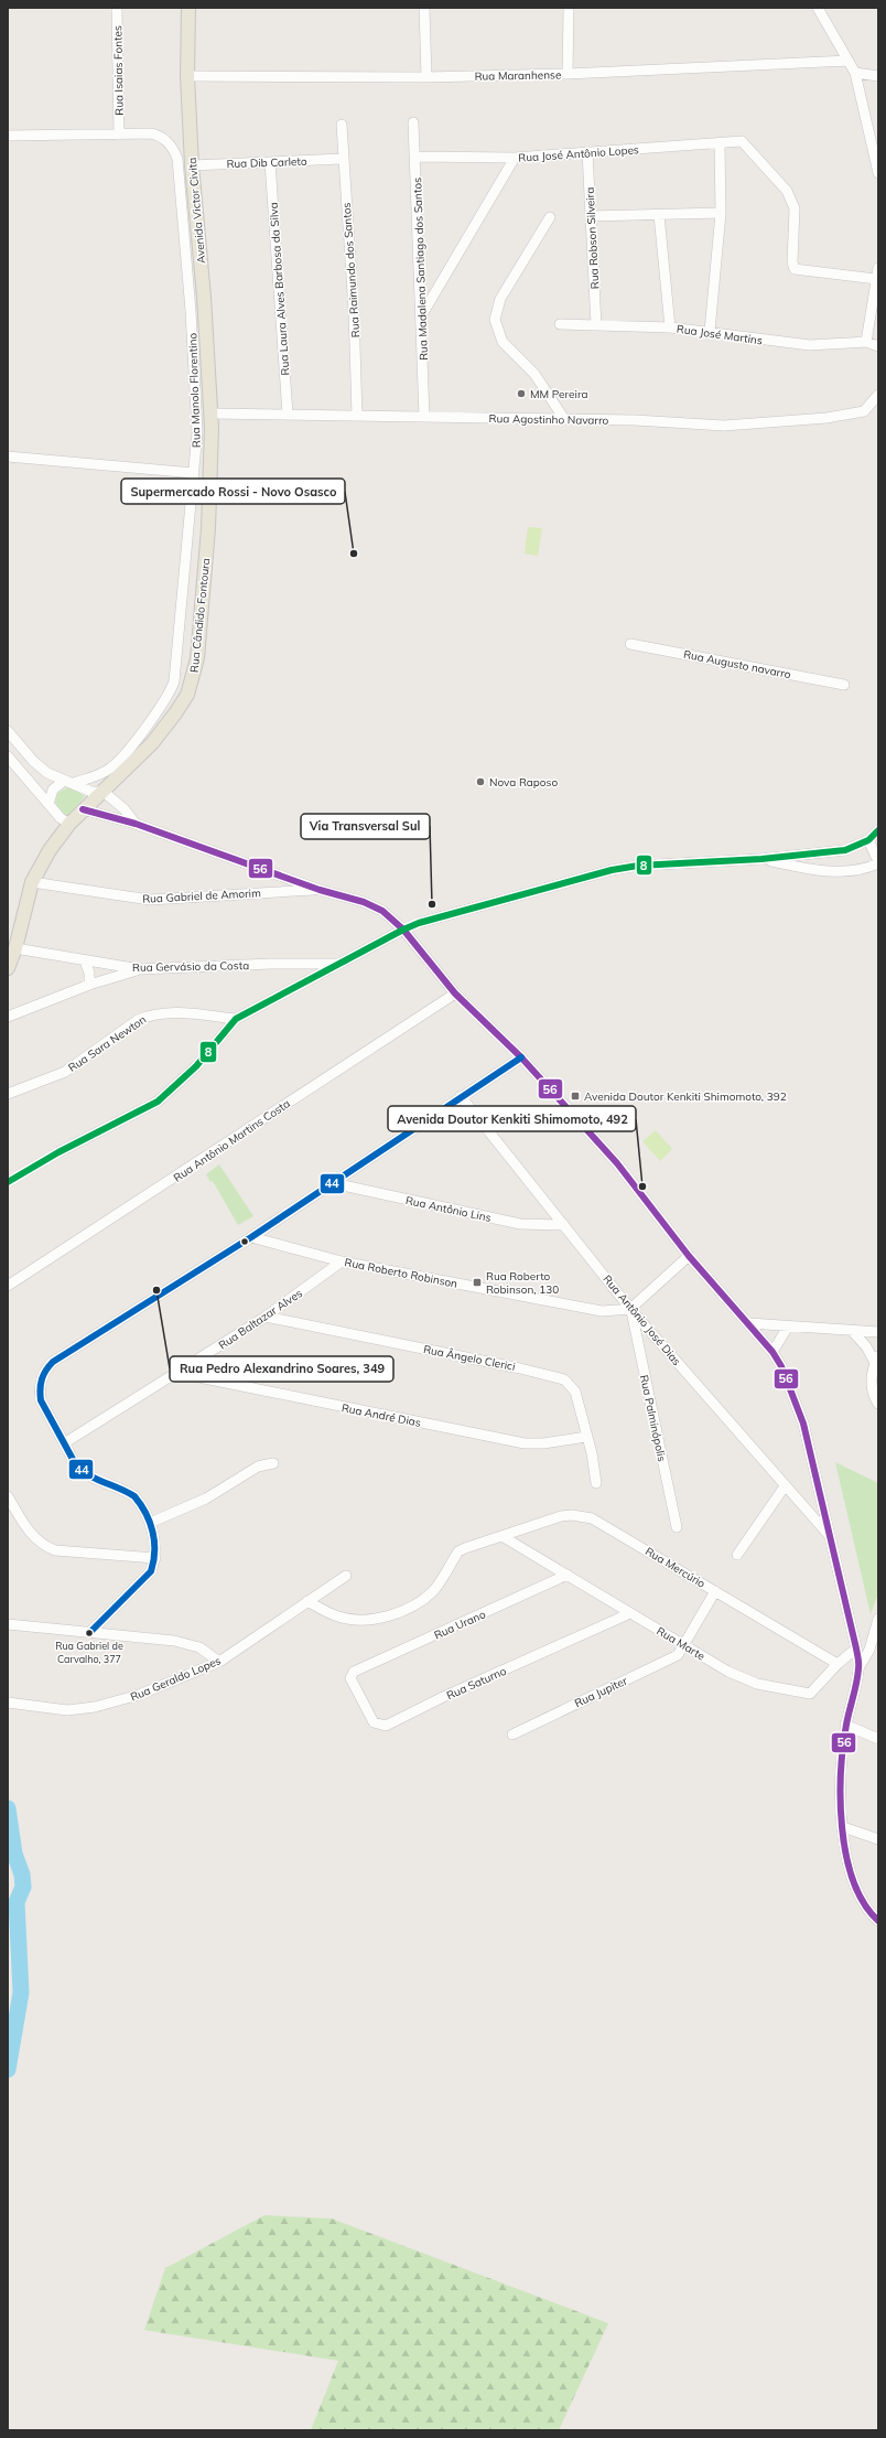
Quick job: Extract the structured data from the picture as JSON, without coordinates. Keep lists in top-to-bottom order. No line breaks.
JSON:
{"streets":{"main road":["Avenida Victor Civita","Rua Cândido Fontoura"],"street":["Rua Isaias Fontes","Rua Maranhense","Rua José Antônio Lopes","Rua Dib Carleto","Rua Robson Silveira","Rua Madalena Santiago dos Santos","Rua Raimundo dos Santos","Rua Laura Alves Barbosa da Silva","Rua José Martins","Rua Manolo Florentino","Rua Agostinho Navarro","Rua Augusto navarro","Rua Gabriel de Amorim","Rua Gervásio da Costa","Rua Sara Newton","Rua Antônio Martins Costa","Rua Antônio Lins","Rua Roberto Robinson","Rua Baltazar Alves","Rua Antônio José Dias","Rua Ângelo Clerici","Rua André Dias","Rua Palminópolis","Rua Mercúrio","Rua Urano","Rua Marte","Rua Geraldo Lopes","Rua Saturno","Rua Jupiter"]},"crossings":[["Rua Isaias Fontes","Rua Manolo Florentino"],["Rua Maranhense","Avenida Victor Civita"],["Rua José Antônio Lopes","Rua Robson Silveira"],["Rua José Antônio Lopes","Rua Madalena Santiago dos Santos"],["Rua Dib Carleto","Avenida Victor Civita"],["Rua Dib Carleto","Rua Raimundo dos Santos"],["Rua Dib Carleto","Rua Laura Alves Barbosa da Silva"],["Avenida Victor Civita","Rua Agostinho Navarro"],["Avenida Victor Civita","Rua Cândido Fontoura"],["Rua Robson Silveira","Rua José Martins"],["Rua Madalena Santiago dos Santos","Rua Agostinho Navarro"],["Rua Raimundo dos Santos","Rua Agostinho Navarro"],["Rua Laura Alves Barbosa da Silva","Rua Agostinho Navarro"],["Rua Agostinho Navarro","Rua Cândido Fontoura"],["Rua Cândido Fontoura","Rua Gabriel de Amorim"],["Rua Cândido Fontoura","Rua Gervásio da Costa"],["Rua Antônio Lins","Rua Antônio José Dias"],["Rua Roberto Robinson","Rua Baltazar Alves"],["Rua Roberto Robinson","Rua Antônio José Dias"],["Rua Roberto Robinson","Rua Palminópolis"],["Rua Baltazar Alves","Rua Ângelo Clerici"],["Rua Baltazar Alves","Rua André Dias"],["Rua Antônio José Dias","Rua Palminópolis"],["Rua Ângelo Clerici","Rua André Dias"],["Rua Mercúrio","Rua Marte"],["Rua Mercúrio","Rua Geraldo Lopes"],["Rua Mercúrio","Rua Jupiter"],["Rua Urano","Rua Marte"],["Rua Urano","Rua Saturno"],["Rua Marte","Rua Saturno"],["Rua Marte","Rua Jupiter"]],"places":{"other":["MM Pereira","Supermercado Rossi - Novo Osasco","Nova Raposo","Via Transversal Sul","Avenida Doutor Kenkiti Shimomoto, 492","Rua Pedro Alexandrino Soares, 349","Rua Gabriel de Carvalho, 377"],"transit":["Avenida Doutor Kenkiti Shimomoto, 392","Rua Roberto Robinson, 130"]},"lines":["transit line 56","transit line 8","transit line 44"]}
